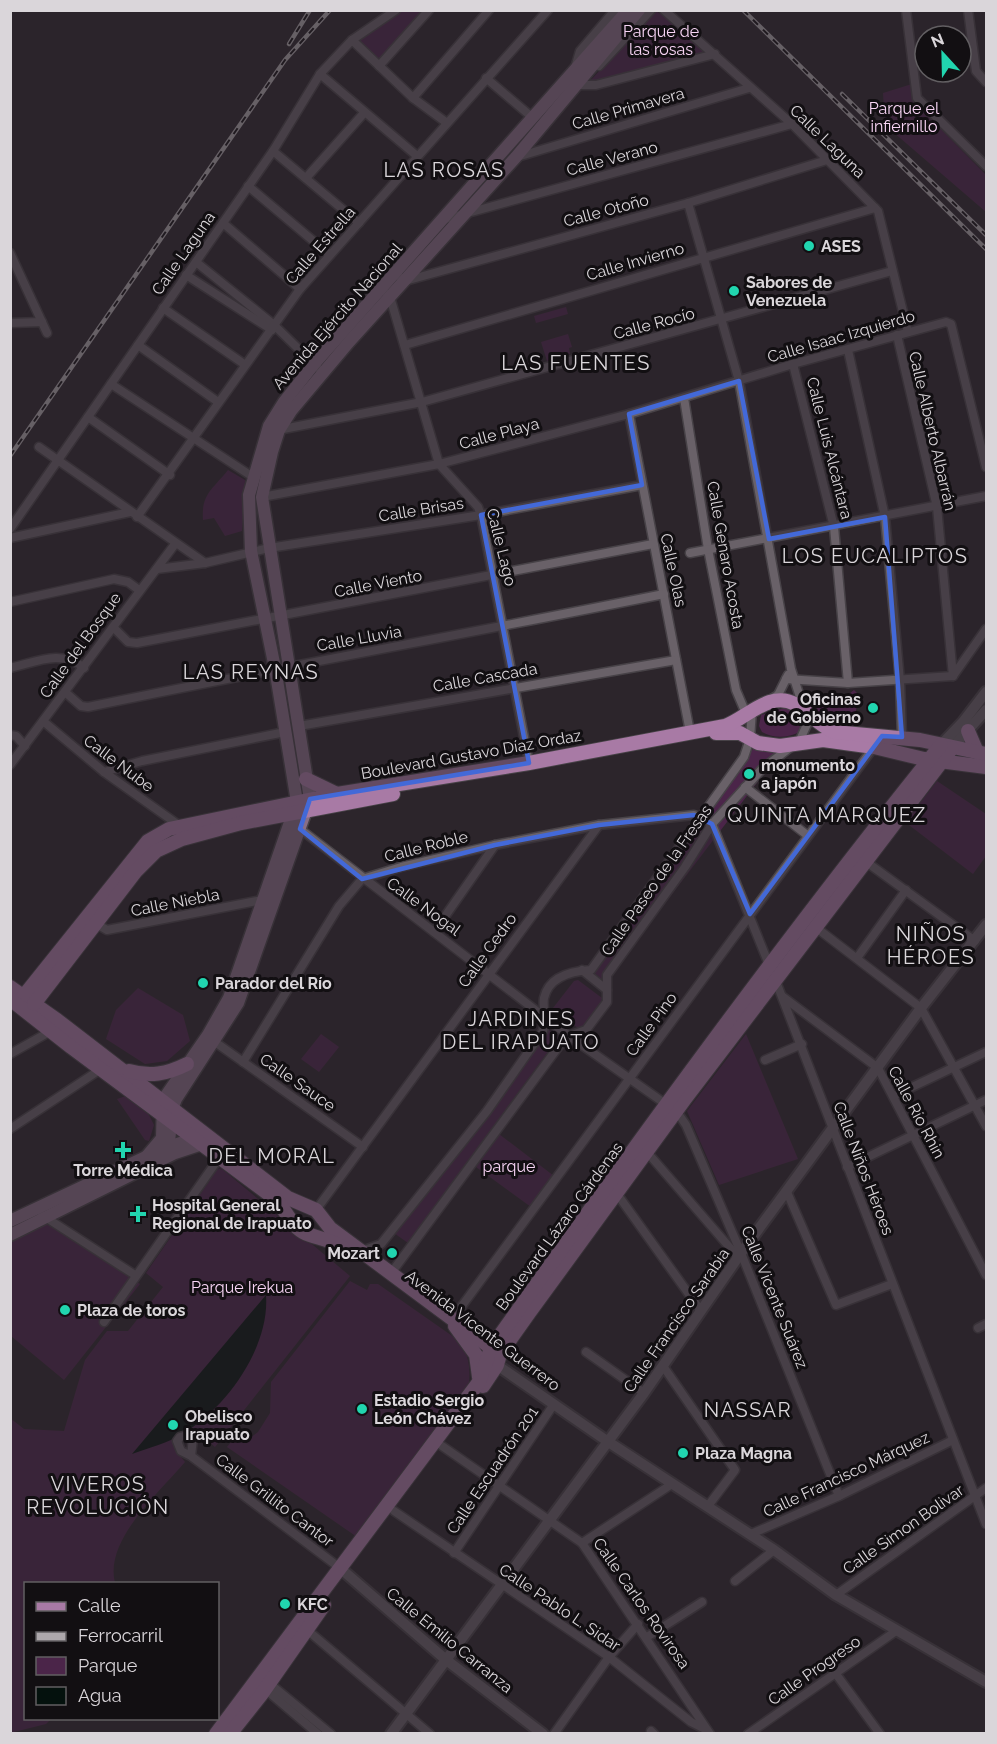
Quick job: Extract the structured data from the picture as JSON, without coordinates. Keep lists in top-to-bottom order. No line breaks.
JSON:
{"streets":{"main road":["Avenida Ejército Nacional","Boulevard Gustavo Díaz Ordaz","Boulevard Lázaro Cárdenas","Avenida Vicente Guerrero"],"street":["Calle Primavera","Calle Laguna","Calle Verano","Calle Otoño","Calle Estrella","Calle Invierno","Calle Rocío","Calle Isaac Izquierdo","Calle Alberto Albarrán","Calle Playa","Calle Luis Alcántara","Calle Brisas","Calle Lago","Calle Genaro Acosta","Calle Olas","Calle Viento","Calle Lluvia","Calle del Bosque","Calle Cascada","Calle Nube","Calle Roble","Calle Paseo de la Fresas","Calle Niebla","Calle Nogal","Calle Cedro","Calle Pino","Calle Sauce","Calle Río Rhin","Calle Niños Héroes","Calle Vicente Suárez","Calle Francisco Sarabia","Calle Escuadrón 201","Calle Francisco Márquez","Calle Grillito Cantor","Calle Simon Bolivar","Calle Carlos Rovirosa","Calle Pablo L. Sidar","Calle Emilio Carranza","Calle Progreso"]},"crossings":[["Calle Primavera","Calle Laguna"],["Calle Primavera","Avenida Ejército Nacional"],["Calle Laguna","Calle Verano"],["Calle Laguna","Calle Otoño"],["Calle Laguna","Calle Invierno"],["Calle Laguna","Calle Rocío"],["Calle Laguna","Calle Isaac Izquierdo"],["Calle Verano","Avenida Ejército Nacional"],["Calle Otoño","Avenida Ejército Nacional"],["Calle Invierno","Calle Lago"],["Avenida Ejército Nacional","Calle Rocío"],["Avenida Ejército Nacional","Calle Playa"],["Avenida Ejército Nacional","Calle Brisas"],["Avenida Ejército Nacional","Calle Lago"],["Avenida Ejército Nacional","Calle Viento"],["Avenida Ejército Nacional","Calle Lluvia"],["Avenida Ejército Nacional","Calle Cascada"],["Avenida Ejército Nacional","Boulevard Gustavo Díaz Ordaz"],["Avenida Ejército Nacional","Calle Niebla"],["Avenida Ejército Nacional","Avenida Vicente Guerrero"],["Calle Rocío","Calle Lago"],["Calle Isaac Izquierdo","Calle Alberto Albarrán"],["Calle Isaac Izquierdo","Calle Playa"],["Calle Isaac Izquierdo","Calle Luis Alcántara"],["Calle Playa","Calle Lago"],["Calle Playa","Calle Genaro Acosta"],["Calle Playa","Calle Olas"],["Calle Brisas","Calle Lago"],["Calle Brisas","Calle Olas"],["Calle Brisas","Calle del Bosque"],["Calle Lago","Calle Viento"],["Calle Lago","Calle Lluvia"],["Calle Lago","Calle Cascada"],["Calle Lago","Boulevard Gustavo Díaz Ordaz"],["Calle Genaro Acosta","Boulevard Gustavo Díaz Ordaz"],["Calle Genaro Acosta","Calle Paseo de la Fresas"],["Calle Olas","Calle Viento"],["Calle Olas","Calle Lluvia"],["Calle Olas","Calle Cascada"],["Calle Olas","Boulevard Gustavo Díaz Ordaz"],["Calle Viento","Calle del Bosque"],["Calle Lluvia","Calle del Bosque"],["Calle del Bosque","Calle Nube"],["Boulevard Gustavo Díaz Ordaz","Calle Nube"],["Boulevard Gustavo Díaz Ordaz","Calle Paseo de la Fresas"],["Boulevard Gustavo Díaz Ordaz","Calle Niebla"],["Boulevard Gustavo Díaz Ordaz","Calle Pino"],["Boulevard Gustavo Díaz Ordaz","Boulevard Lázaro Cárdenas"],["Boulevard Gustavo Díaz Ordaz","Avenida Vicente Guerrero"],["Calle Roble","Calle Paseo de la Fresas"],["Calle Roble","Calle Nogal"],["Calle Roble","Calle Cedro"],["Calle Paseo de la Fresas","Calle Nogal"],["Calle Paseo de la Fresas","Calle Niños Héroes"],["Calle Paseo de la Fresas","Avenida Vicente Guerrero"],["Calle Nogal","Calle Cedro"],["Calle Nogal","Calle Pino"],["Calle Nogal","Boulevard Lázaro Cárdenas"],["Calle Nogal","Calle Vicente Suárez"],["Calle Cedro","Calle Sauce"],["Calle Cedro","Avenida Vicente Guerrero"],["Calle Pino","Calle Niños Héroes"],["Calle Pino","Avenida Vicente Guerrero"],["Calle Río Rhin","Calle Niños Héroes"],["Calle Río Rhin","Calle Francisco Sarabia"],["Calle Niños Héroes","Boulevard Lázaro Cárdenas"],["Calle Niños Héroes","Calle Francisco Sarabia"],["Calle Niños Héroes","Calle Francisco Márquez"],["Calle Niños Héroes","Calle Simon Bolivar"],["Boulevard Lázaro Cárdenas","Calle Vicente Suárez"],["Boulevard Lázaro Cárdenas","Avenida Vicente Guerrero"],["Boulevard Lázaro Cárdenas","Calle Grillito Cantor"],["Boulevard Lázaro Cárdenas","Calle Carlos Rovirosa"],["Boulevard Lázaro Cárdenas","Calle Pablo L. Sidar"],["Boulevard Lázaro Cárdenas","Calle Emilio Carranza"],["Calle Vicente Suárez","Calle Francisco Sarabia"],["Calle Vicente Suárez","Calle Francisco Márquez"],["Calle Francisco Sarabia","Avenida Vicente Guerrero"],["Calle Francisco Sarabia","Calle Carlos Rovirosa"],["Calle Francisco Sarabia","Calle Pablo L. Sidar"],["Calle Francisco Sarabia","Calle Emilio Carranza"],["Avenida Vicente Guerrero","Calle Escuadrón 201"],["Avenida Vicente Guerrero","Calle Francisco Márquez"],["Avenida Vicente Guerrero","Calle Simon Bolivar"],["Avenida Vicente Guerrero","Calle Progreso"],["Calle Escuadrón 201","Calle Carlos Rovirosa"],["Calle Escuadrón 201","Calle Pablo L. Sidar"],["Calle Grillito Cantor","Calle Emilio Carranza"],["Calle Carlos Rovirosa","Calle Pablo L. Sidar"]],"districts":["LAS ROSAS","LAS FUENTES","LOS EUCALIPTOS","LAS REYNAS","QUINTA MARQUEZ","NIÑOS HÉROES","JARDINES DEL IRAPUATO","DEL MORAL","NASSAR","VIVEROS REVOLUCIÓN"],"parks":["Parque de las rosas","Parque el infiernillo","parque","Parque Irekua"],"places":{"other":["ASES","Sabores de Venezuela","Oficinas de Gobierno","monumento a japón","Parador del Río","Mozart","Plaza de toros","Estadio Sergio León Chávez","Obelisco Irapuato","Plaza Magna","KFC"],"health":["Torre Médica","Hospital General Regional de Irapuato"]},"legend":["Calle","Ferrocarril","Parque","Agua"],"north":"top"}
